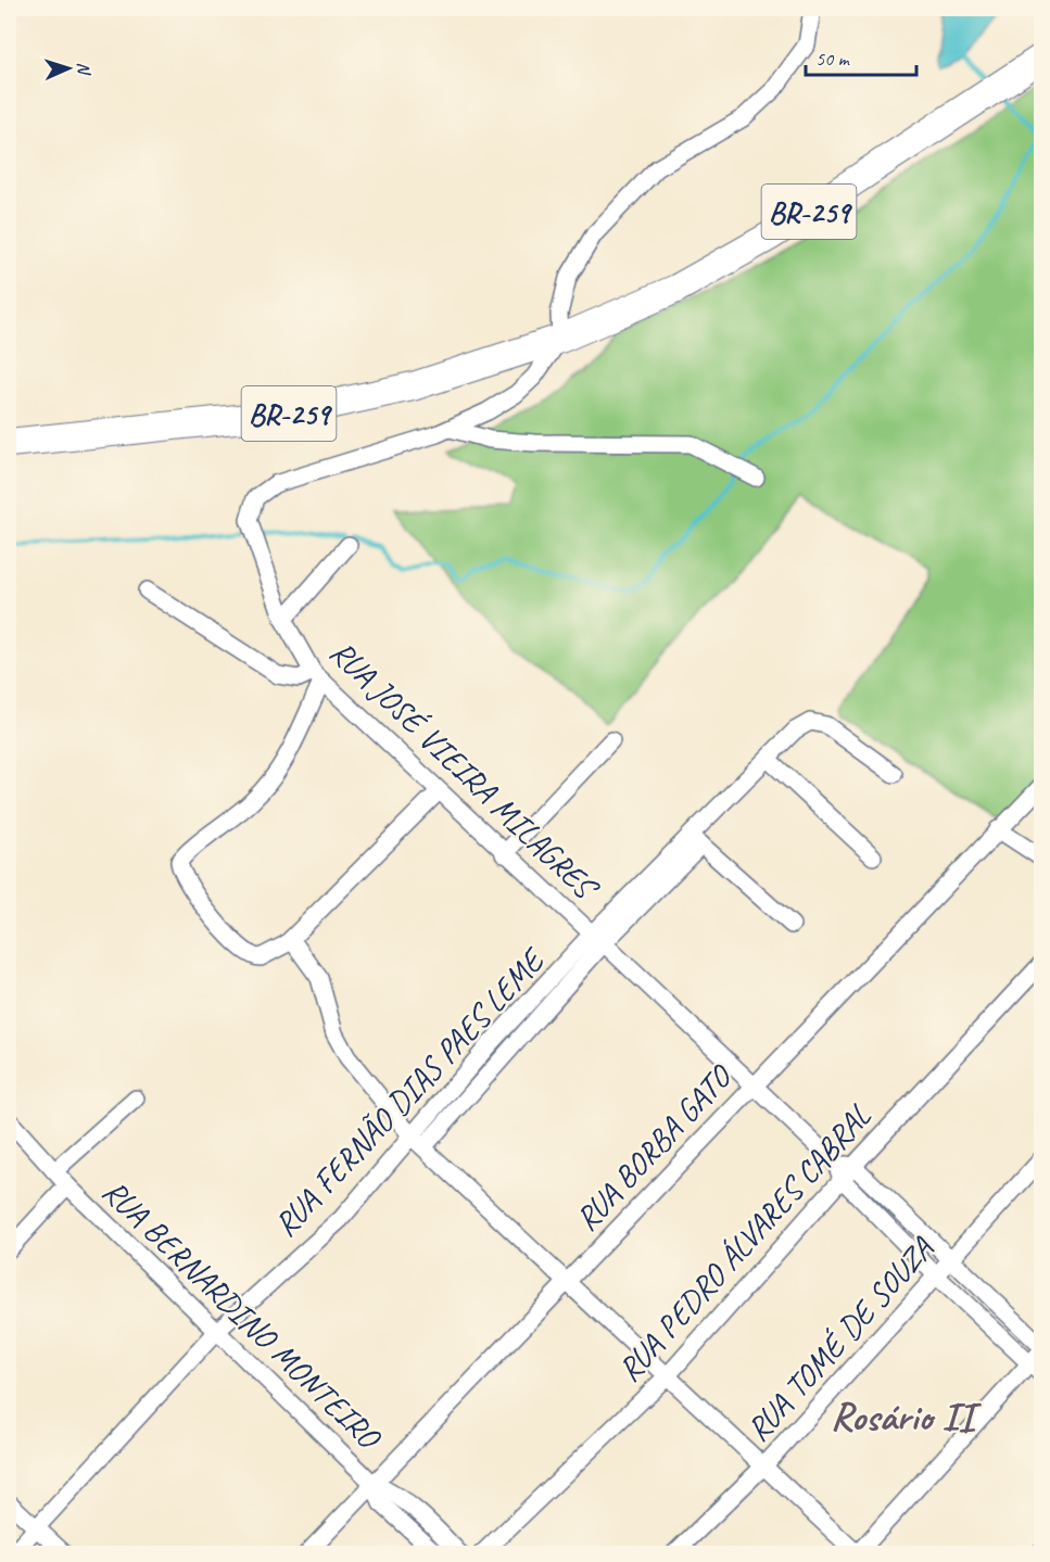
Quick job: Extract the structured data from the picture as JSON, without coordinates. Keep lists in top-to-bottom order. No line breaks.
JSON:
{"streets":{"highway":["BR-259"],"street":["RUA JOSÉ VIEIRA MILAGRES","RUA FERNÃO DIAS PAES LEME","RUA BORBA GATO","RUA PEDRO ÁLVARES CABRAL","RUA BERNARDINO MONTEIRO","RUA TOMÉ DE SOUZA"]},"crossings":[["BR-259","RUA JOSÉ VIEIRA MILAGRES"],["RUA JOSÉ VIEIRA MILAGRES","RUA FERNÃO DIAS PAES LEME"],["RUA JOSÉ VIEIRA MILAGRES","RUA BORBA GATO"],["RUA JOSÉ VIEIRA MILAGRES","RUA PEDRO ÁLVARES CABRAL"],["RUA JOSÉ VIEIRA MILAGRES","RUA TOMÉ DE SOUZA"],["RUA FERNÃO DIAS PAES LEME","RUA BERNARDINO MONTEIRO"],["RUA BORBA GATO","RUA BERNARDINO MONTEIRO"]],"districts":["Rosário II"],"scale_bar":"50 m","north":"right"}
